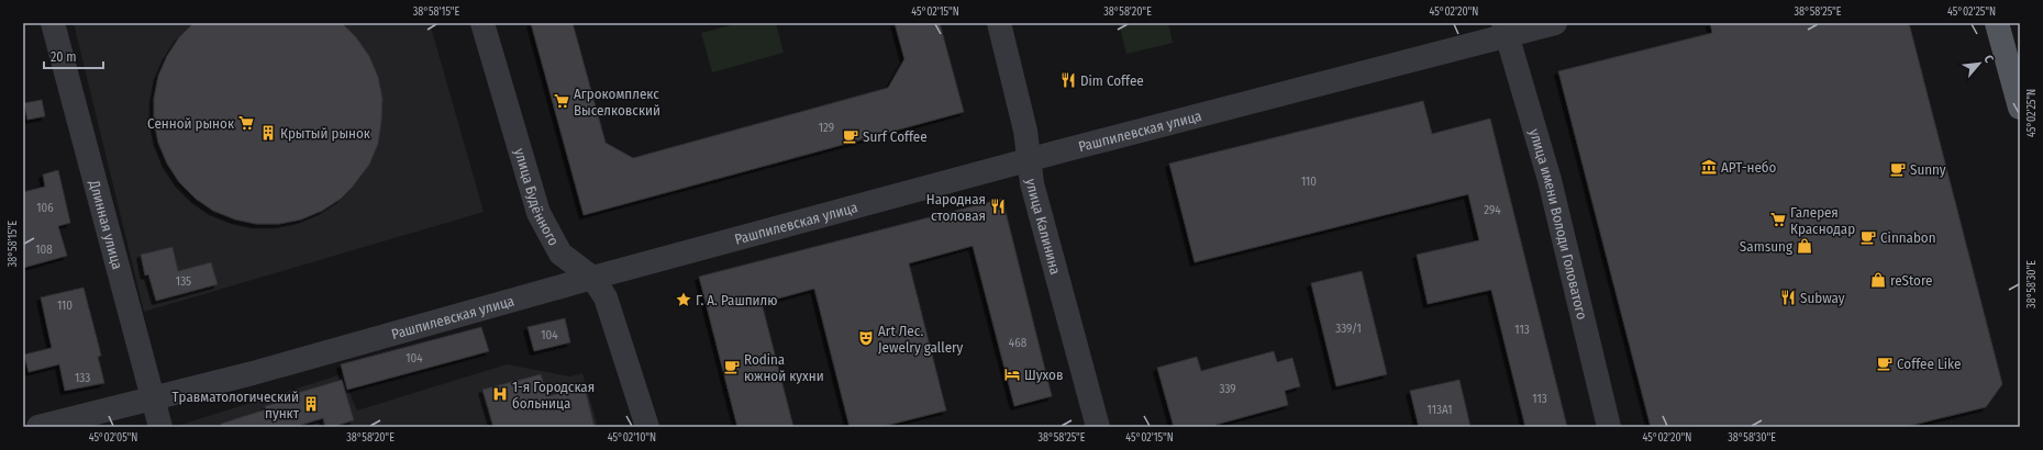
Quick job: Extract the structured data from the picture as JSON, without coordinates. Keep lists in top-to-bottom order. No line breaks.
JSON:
{"streets":{"street":["Рашпилевская улица","улица Будённого","улица имени Володи Головатого","Длинная улица","улица Калинина"]},"crossings":[["Рашпилевская улица","улица Будённого"],["Рашпилевская улица","улица имени Володи Головатого"],["Рашпилевская улица","Длинная улица"],["Рашпилевская улица","улица Калинина"]],"places":{"restaurant":["Dim Coffee","Народная столовая","Subway"],"supermarket":["Агрокомплекс Выселковский","Сенной рынок","Галерея Краснодар"],"building":["Крытый рынок","Травматологический пункт"],"cafe":["Surf Coffee","Sunny","Cinnabon","Coffee Like","Rodina южной кухни"],"museum":["АРТ-небо"],"shop":["Samsung","reStore"],"place":["Г. А. Рашпилю"],"theatre":["Art Лес. Jewelry gallery"],"hotel":["Шухов"],"hospital":["1-я Городская больница"]},"house_numbers":["129","110","106","294","108","135","110","339/1","113","104","468","104","133","339","113","113А1"],"scale_bar":"20 m","north":"top right","coordinates":["38°58'15\"E","45°02'15\"N","38°58'20\"E","45°02'20\"N","38°58'25\"E","45°02'25\"N","38°58'30\"E","45°02'05\"N","45°02'10\"N"]}
